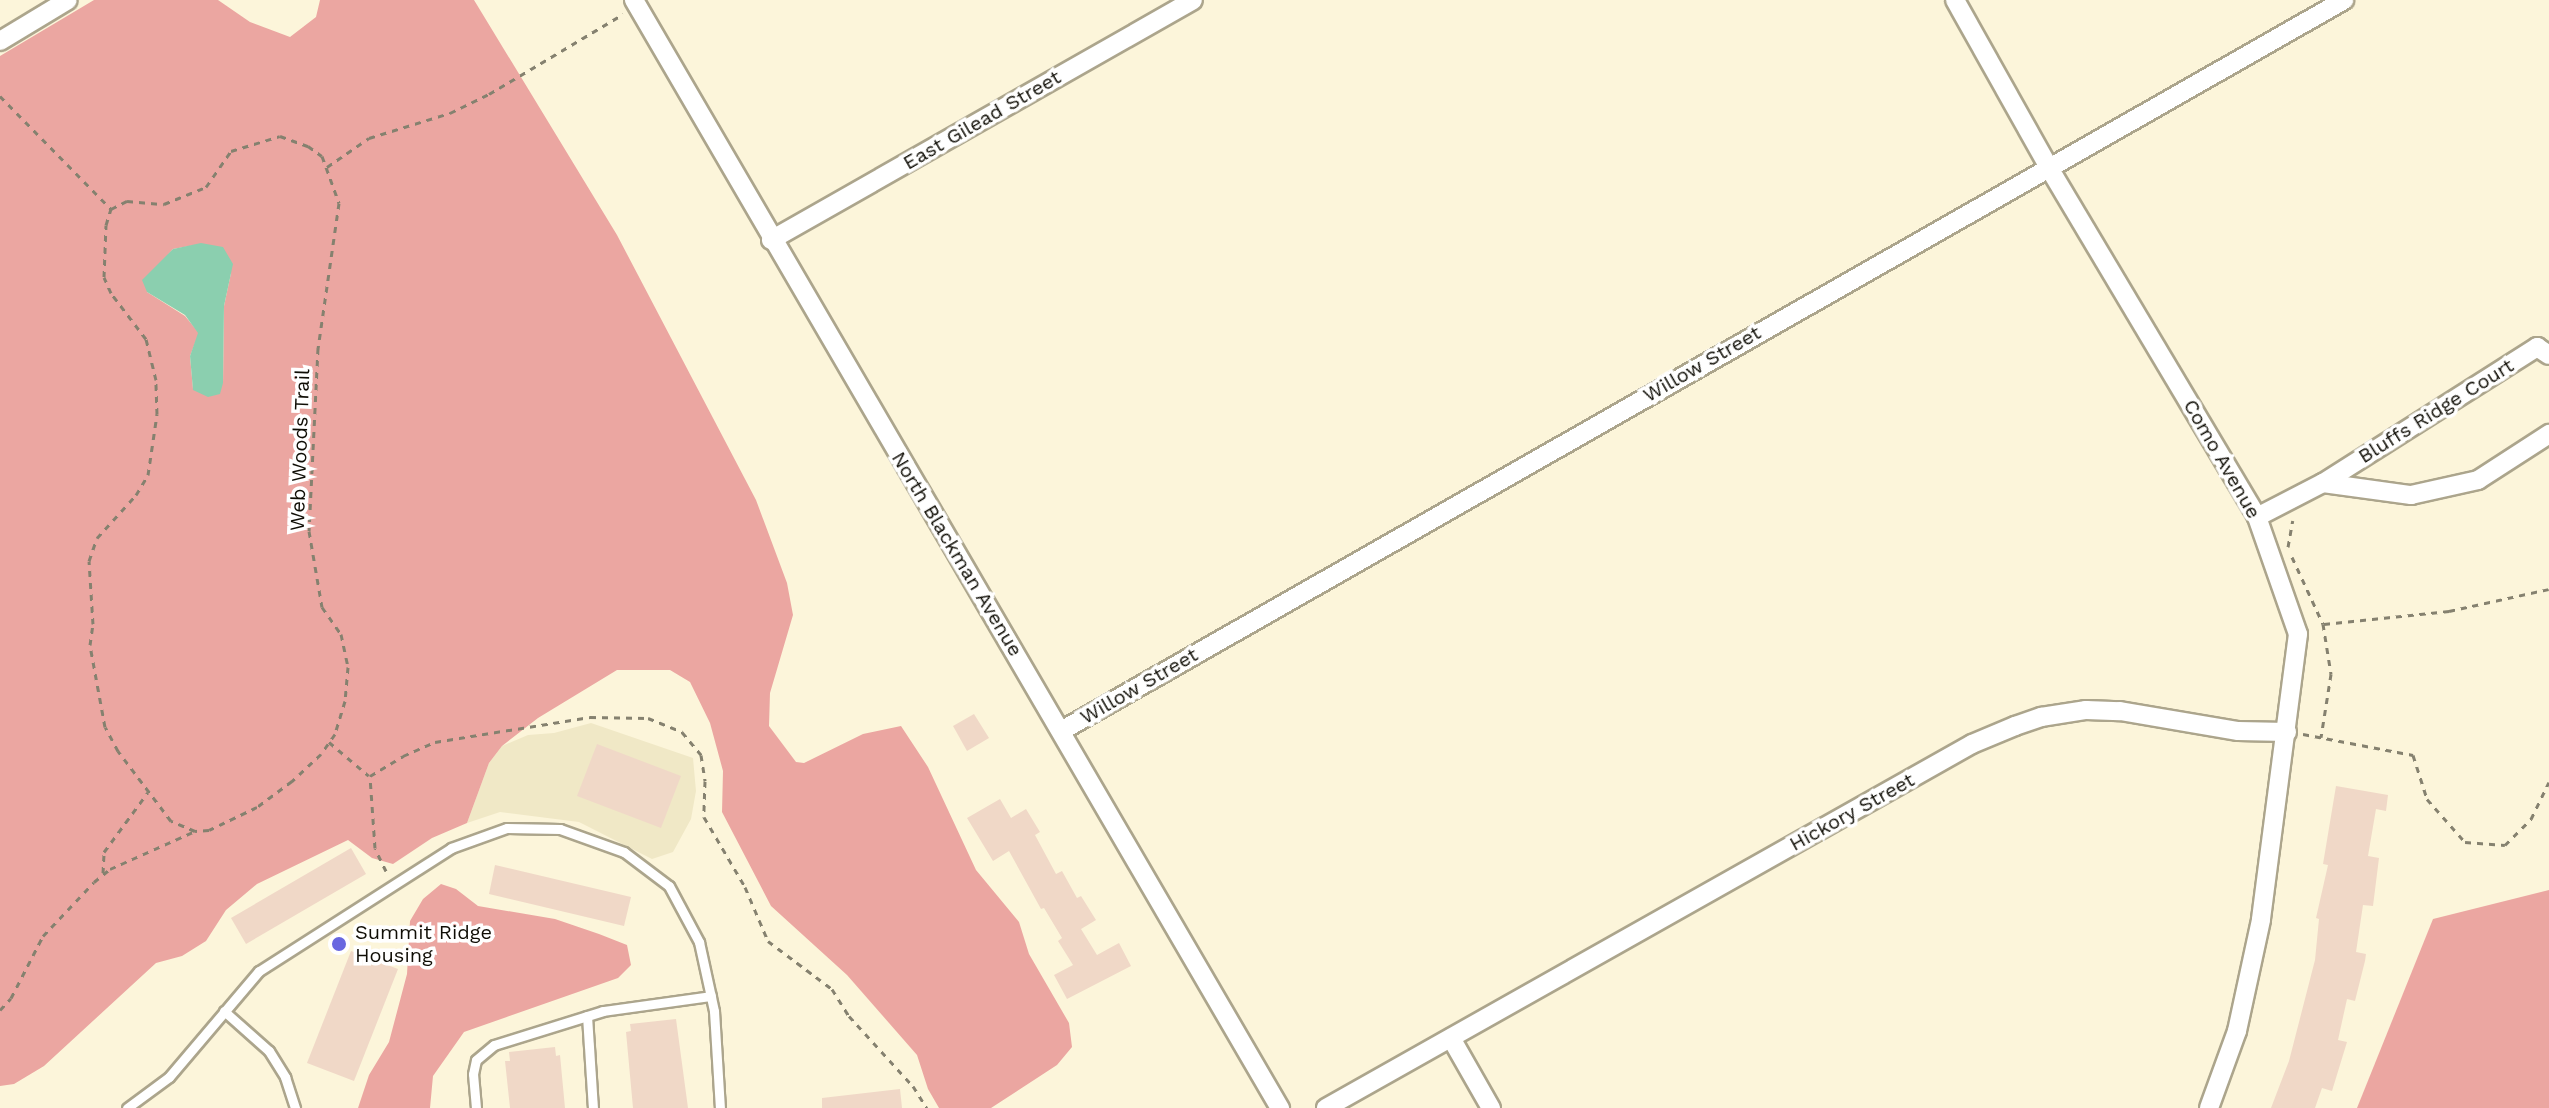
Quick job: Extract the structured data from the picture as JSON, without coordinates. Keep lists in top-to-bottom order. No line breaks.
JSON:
{"streets":{"street":["East Gilead Street","Willow Street","Bluffs Ridge Court","Como Avenue","North Blackman Avenue","Hickory Street"],"path":["Web Woods Trail"]},"crossings":[["East Gilead Street","North Blackman Avenue"],["Willow Street","Como Avenue"],["Willow Street","North Blackman Avenue"],["Bluffs Ridge Court","Como Avenue"],["Como Avenue","Hickory Street"]],"places":["Summit Ridge Housing"]}
